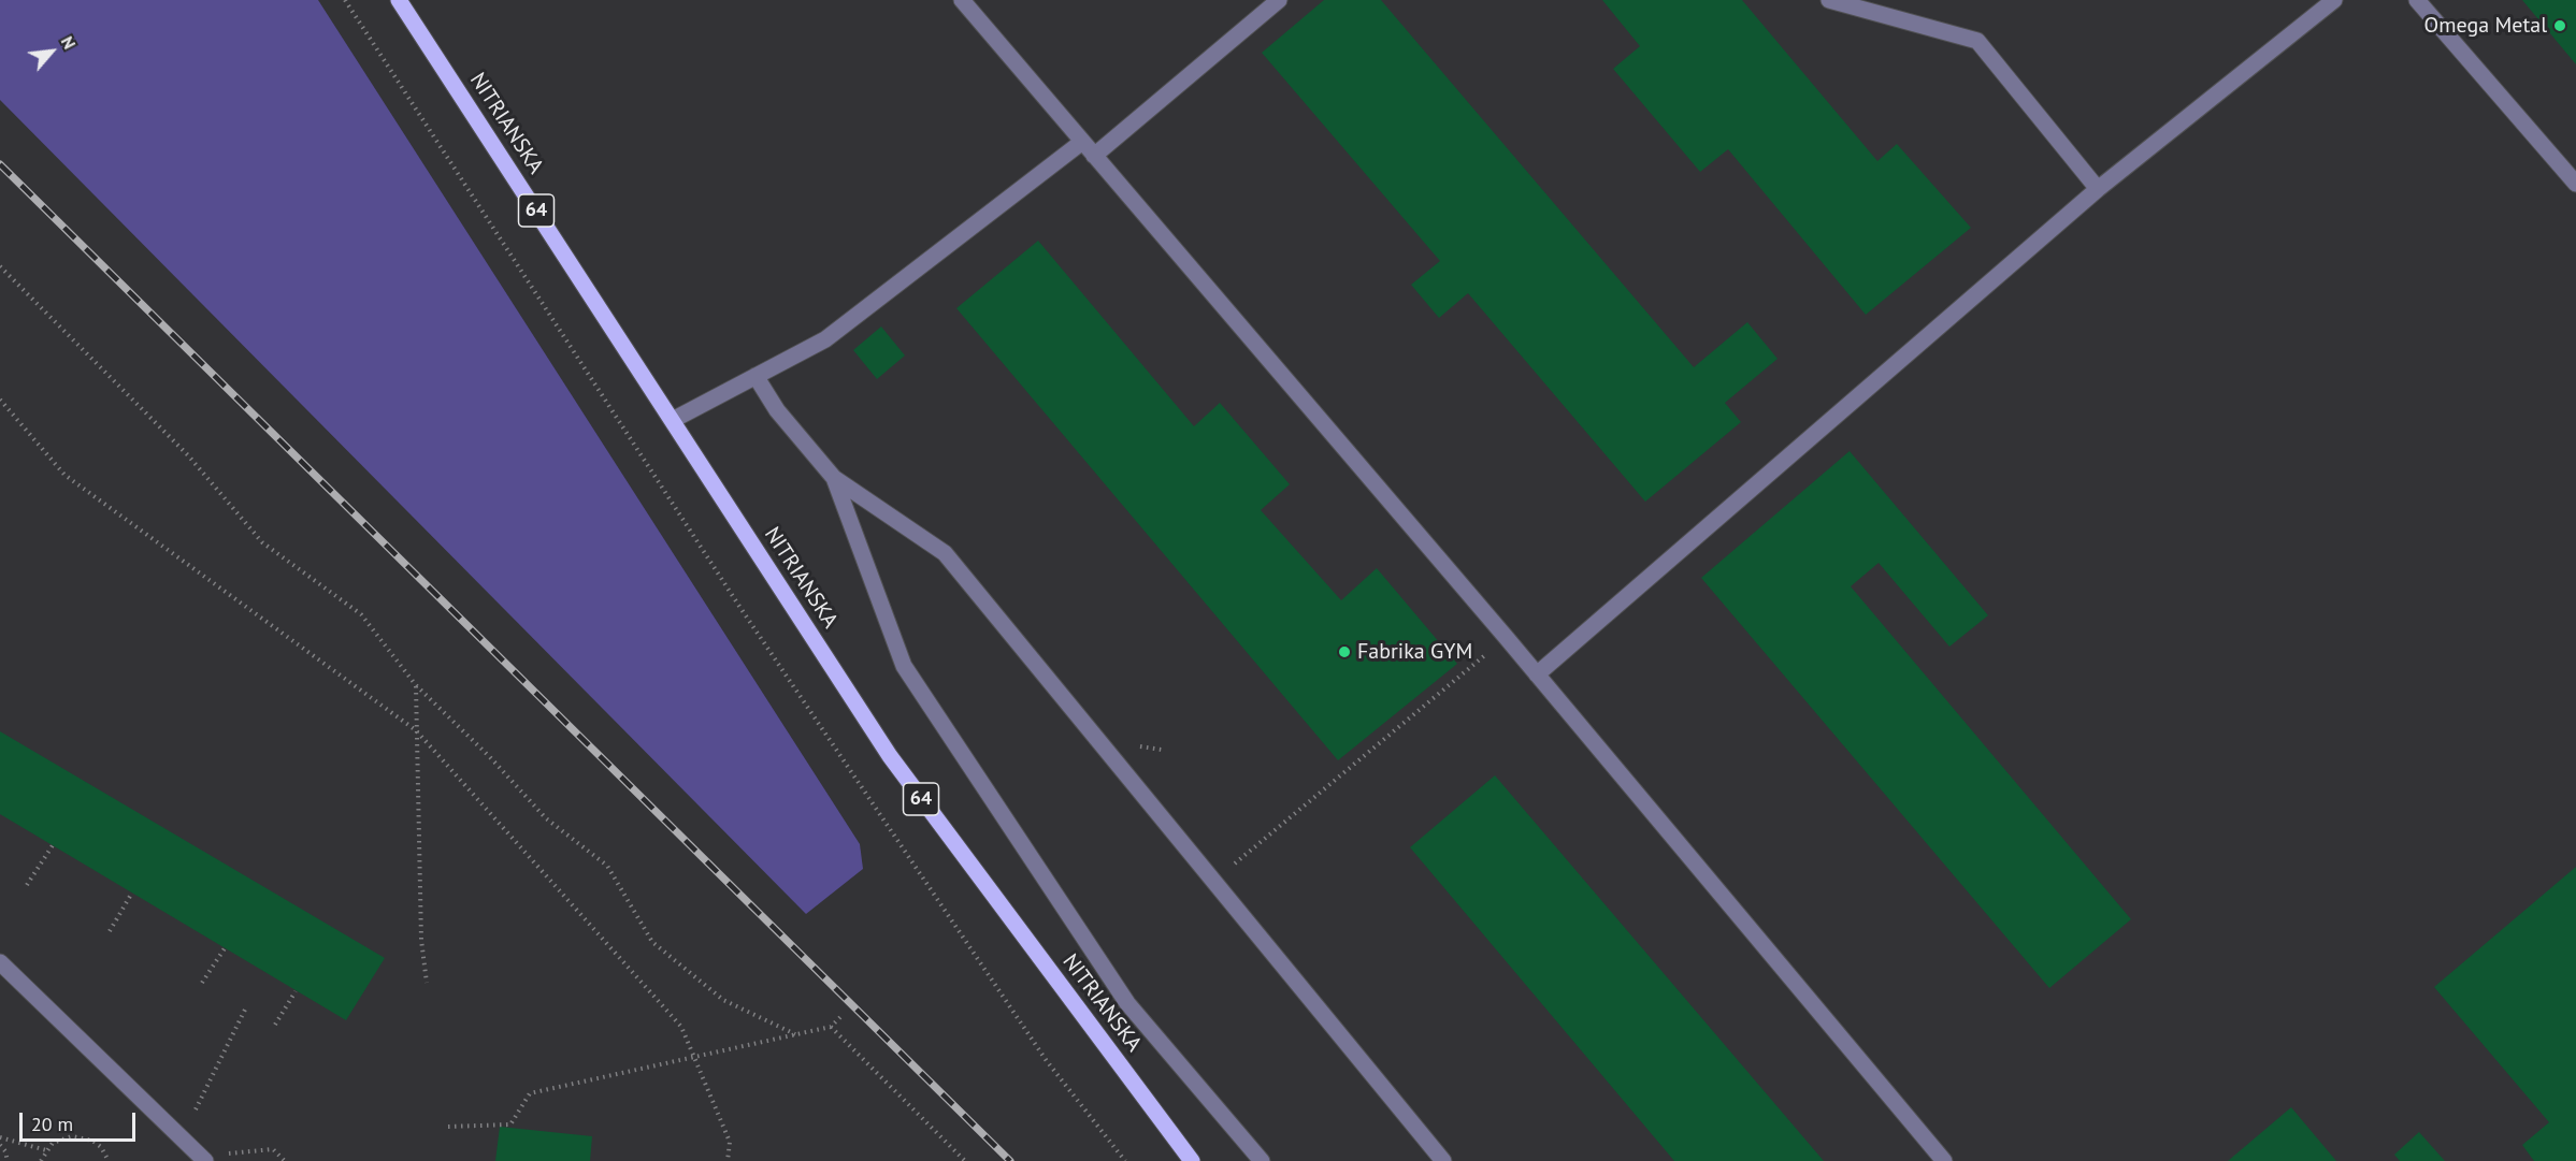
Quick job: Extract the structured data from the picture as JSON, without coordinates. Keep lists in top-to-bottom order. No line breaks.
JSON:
{"streets":{"main road":["NITRIANSKA","64"]},"places":["Omega Metal","Fabrika GYM"],"scale_bar":"20 m","north":"top right"}
